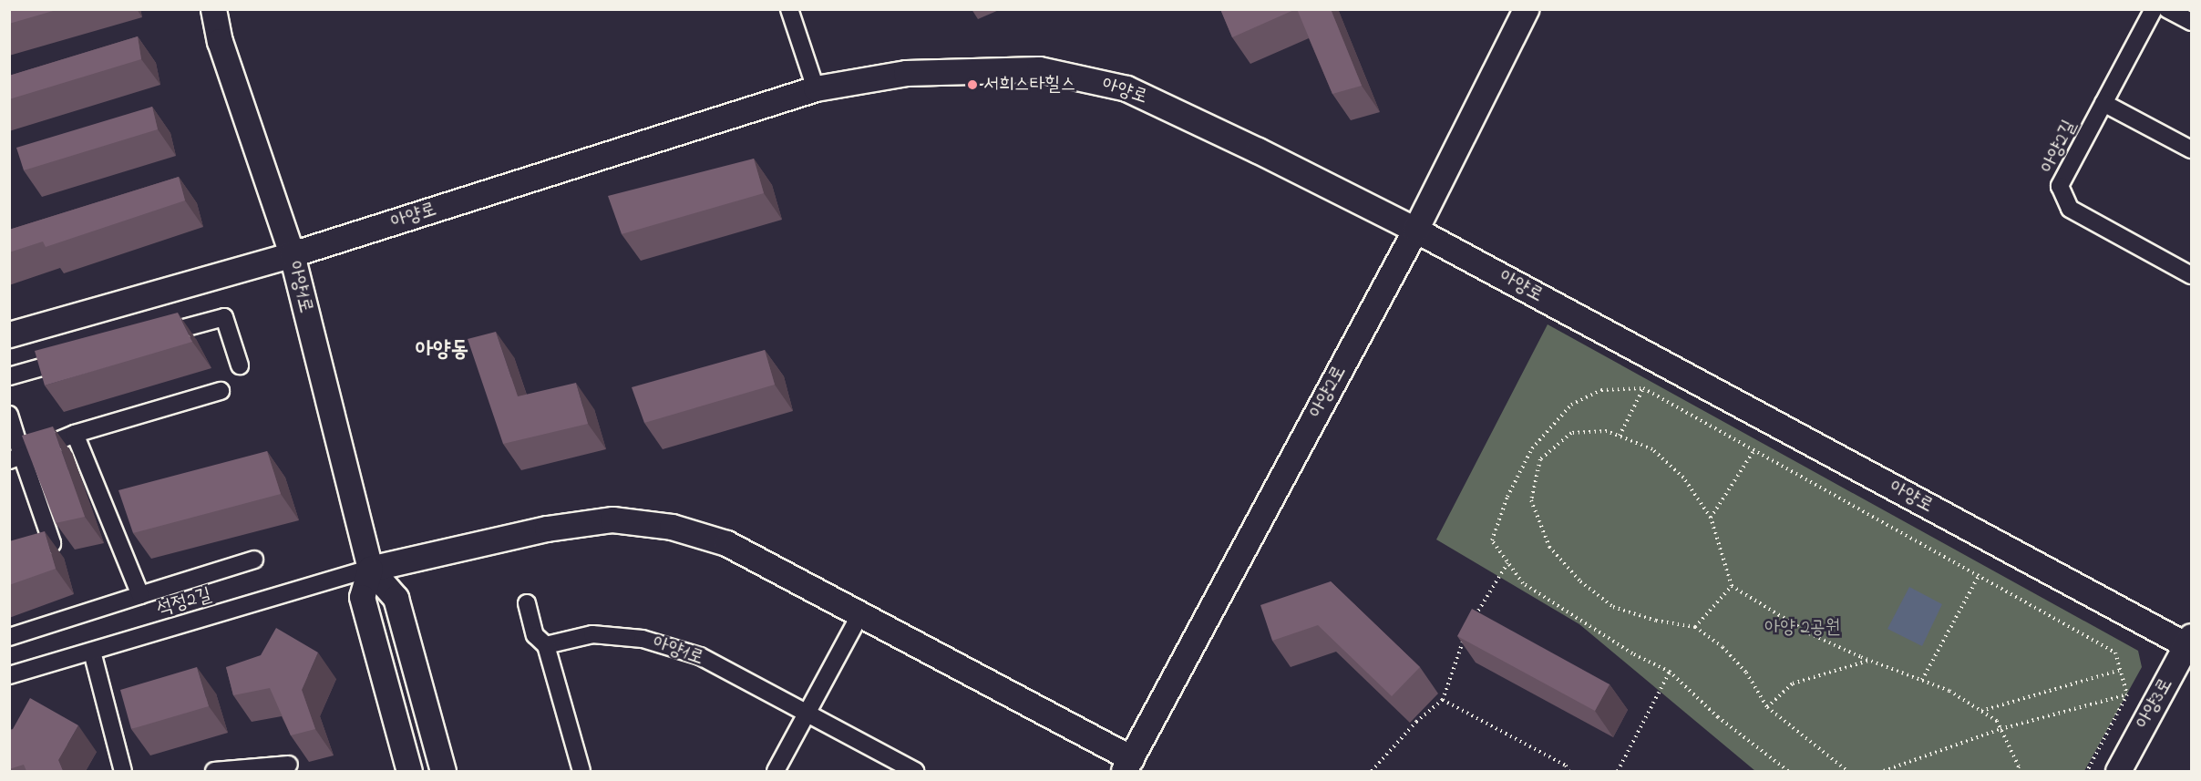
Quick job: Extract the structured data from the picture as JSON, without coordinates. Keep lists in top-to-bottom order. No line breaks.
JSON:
{"streets":{"street":["아양로","아양2길","아양1로","아양2로","석정2길","아양3로"]},"crossings":[["아양로","아양1로"],["아양로","아양2로"],["아양로","아양3로"],["아양1로","석정2길"]],"districts":["아양동"],"parks":["아양 2공원"],"places":["서희스타힐스"]}
